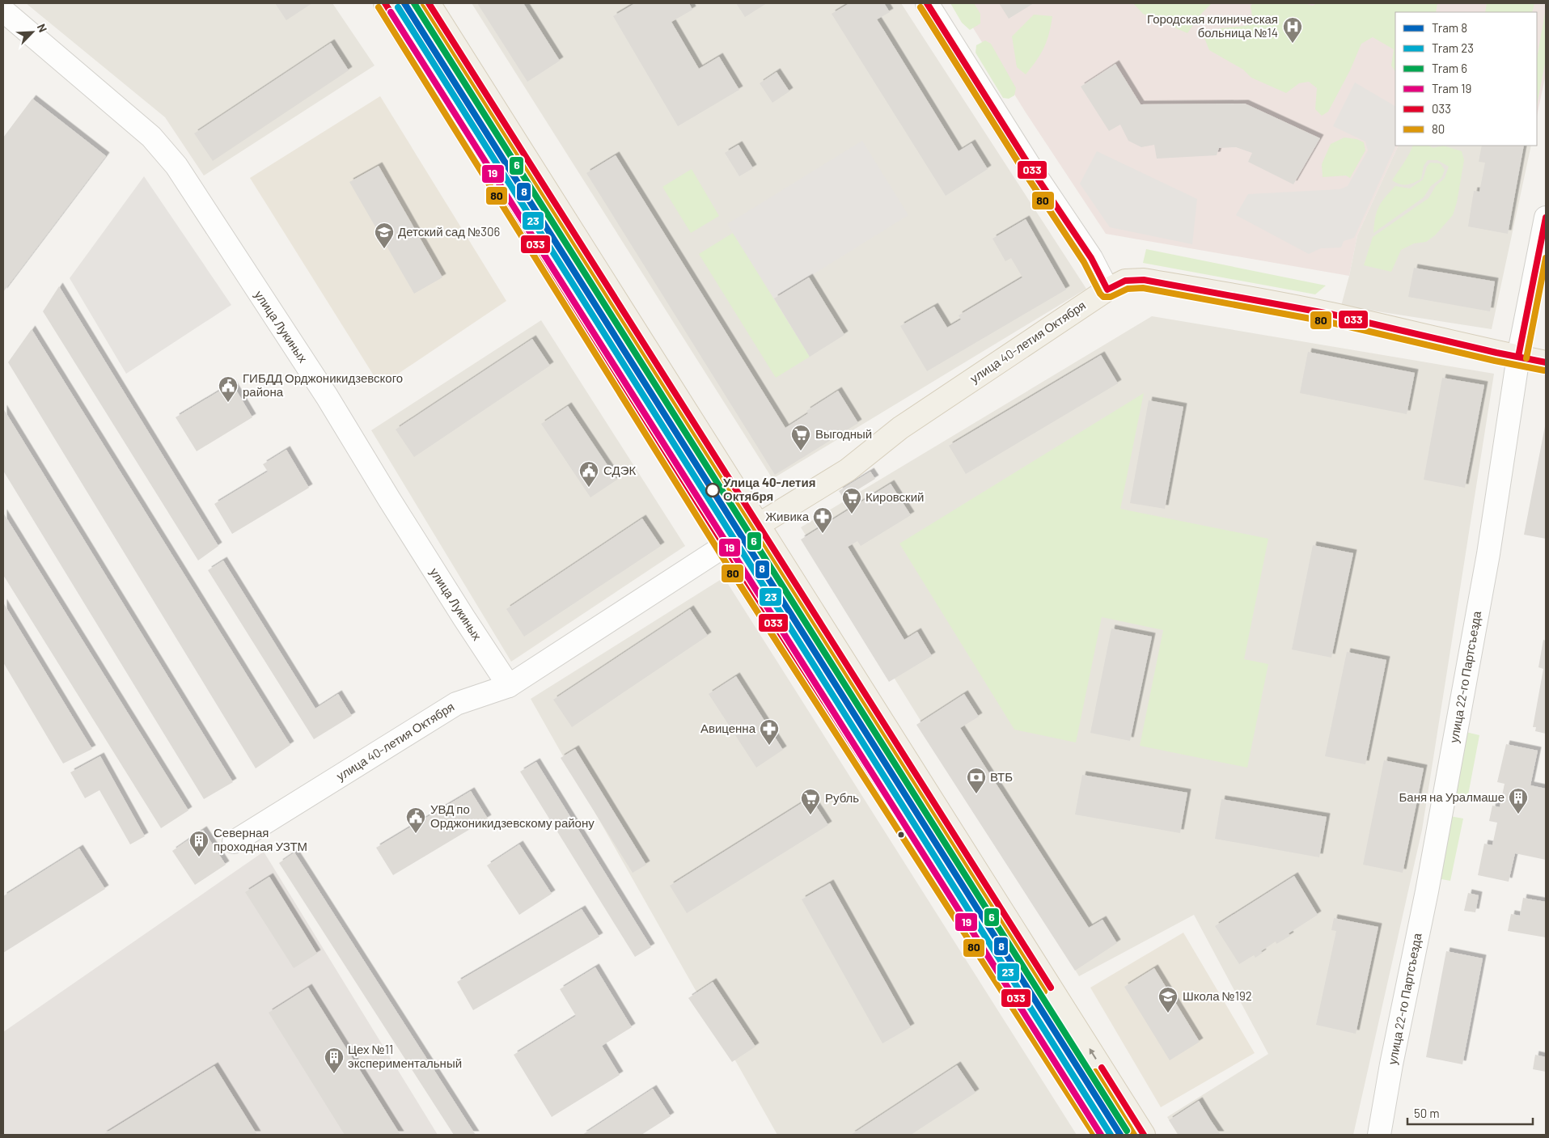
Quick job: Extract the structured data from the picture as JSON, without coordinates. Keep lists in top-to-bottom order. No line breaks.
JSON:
{"streets":{"main road":["улица 40-летия Октября"],"street":["улица Лукиных","улица 22-го Партсъезда"]},"crossings":[["улица Лукиных","улица 40-летия Октября"],["улица 40-летия Октября","улица 22-го Партсъезда"]],"places":{"hospital":["Городская клиническая больница №14"],"school or university":["Детский сад №306","Школа №192"],"public building":["ГИБДД Орджоникидзевского района","СДЭК","УВД по Орджоникидзевскому району"],"supermarket":["Выгодный","Кировский","Рубль"],"other":["Улица 40-летия Октября"],"pharmacy":["Живика","Авиценна"],"bank":["ВТБ"],"building":["Баня на Уралмаше","Северная проходная УЗТМ","Цех №11 экспериментальный"]},"lines":["tram line 8","tram line 6","transit line 033","tram line 23","transit line 80","tram line 19"],"legend":["Tram 8","Tram 23","Tram 6","Tram 19","033","80"],"scale_bar":"50 m","north":"top right"}
